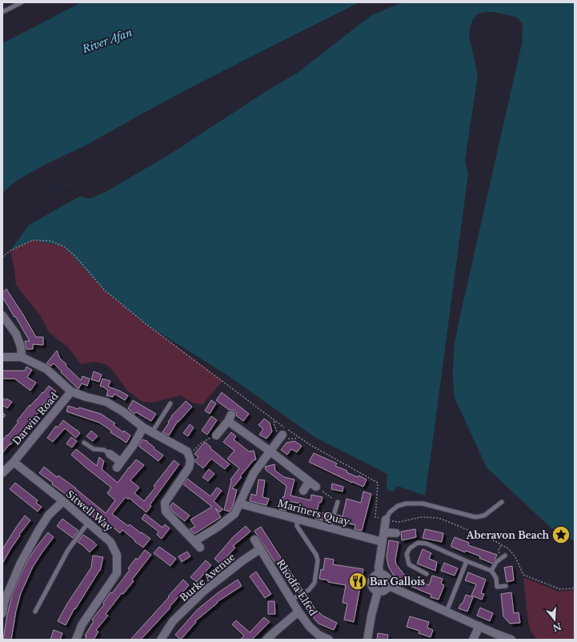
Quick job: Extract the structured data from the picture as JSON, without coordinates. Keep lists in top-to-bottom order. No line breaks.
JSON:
{"streets":{"street":["Darwin Road","Sitwell Way","Mariners Quay","Burke Avenue","Rhodfa Elfed"]},"crossings":[["Darwin Road","Sitwell Way"],["Burke Avenue","Rhodfa Elfed"]],"water":["River Afan"],"places":{"place":["Aberavon Beach"],"restaurant":["Bar Gallois"]},"north":"bottom"}
